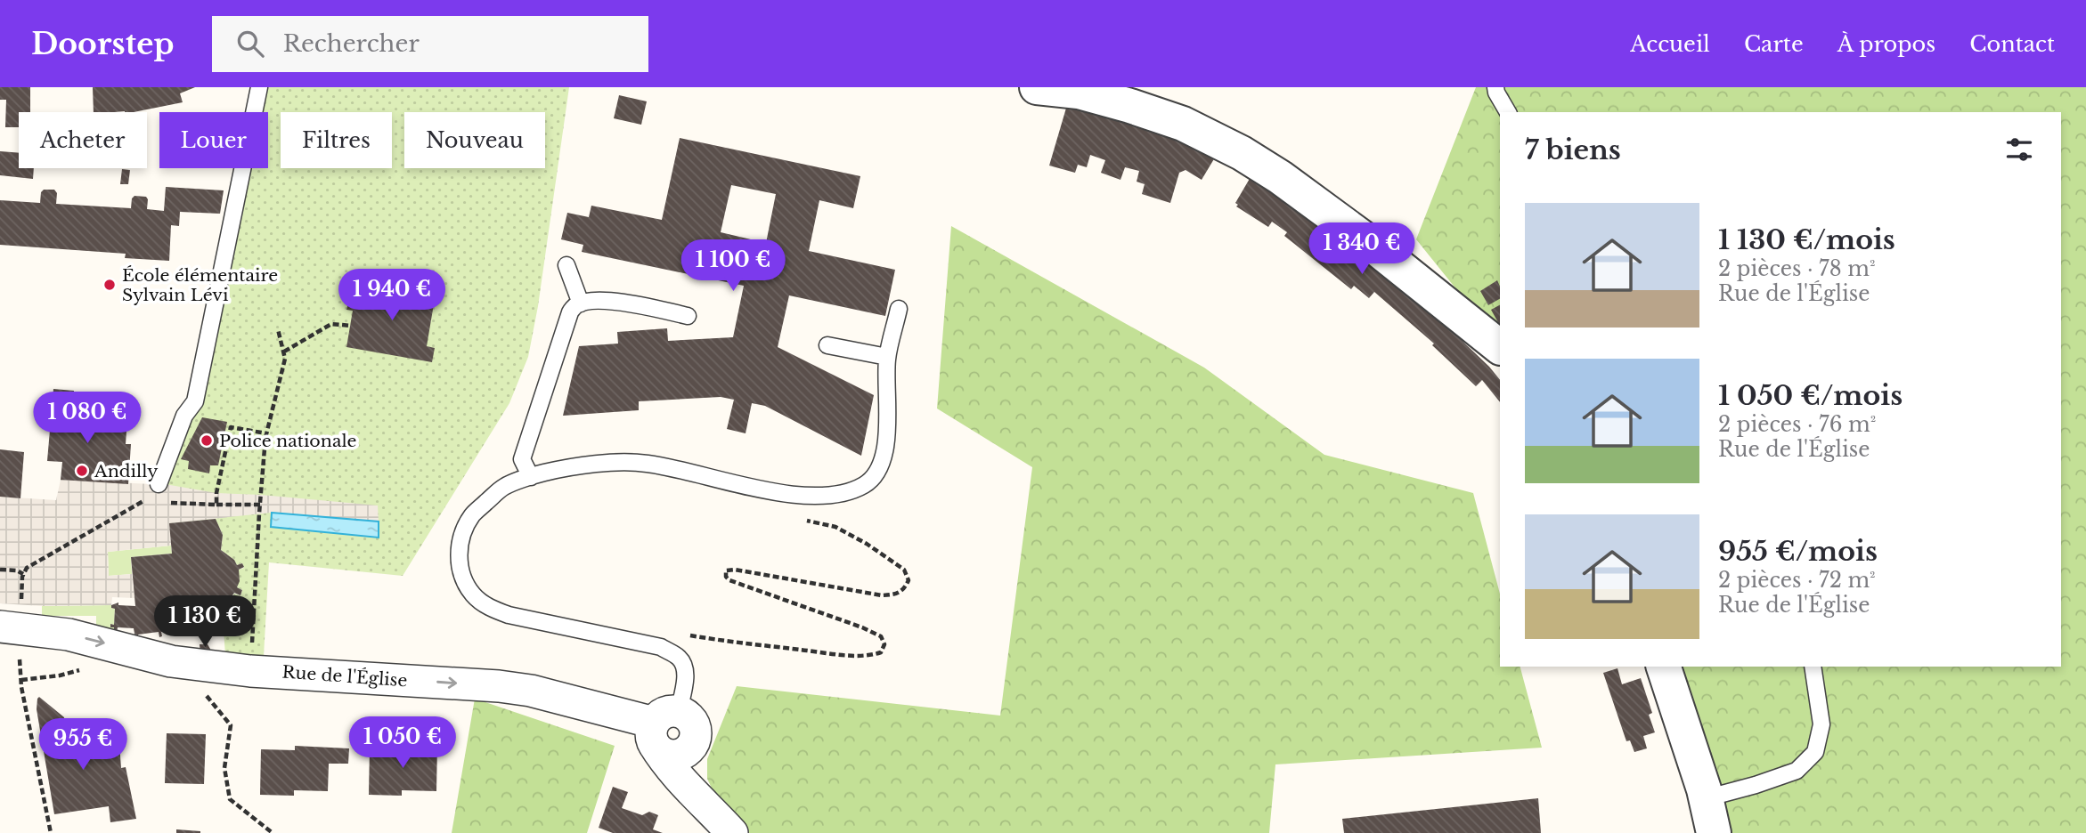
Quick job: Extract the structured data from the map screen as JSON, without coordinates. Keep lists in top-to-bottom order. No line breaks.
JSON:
{"streets":{"street":["Rue de l'Église"]},"one_way":["Rue de l'Église"],"places":["École élémentaire Sylvain Lévi","Police nationale","Andilly"],"page":{"header":"Doorstep","search":"Rechercher","nav":["Accueil","Carte","À propos","Contact"],"chip":["Acheter","Louer","Filtres","Nouveau"],"heading":"7 biens","list":[{"name":"1 130 €/mois","note":"2 pièces · 78 m² · Rue de l'Église"},{"name":"1 050 €/mois","note":"2 pièces · 76 m² · Rue de l'Église"},{"name":"955 €/mois","note":"2 pièces · 72 m² · Rue de l'Église"}],"price":["1 340 €","1 100 €","1 940 €","1 080 €","1 130 €","1 050 €","955 €"]}}
